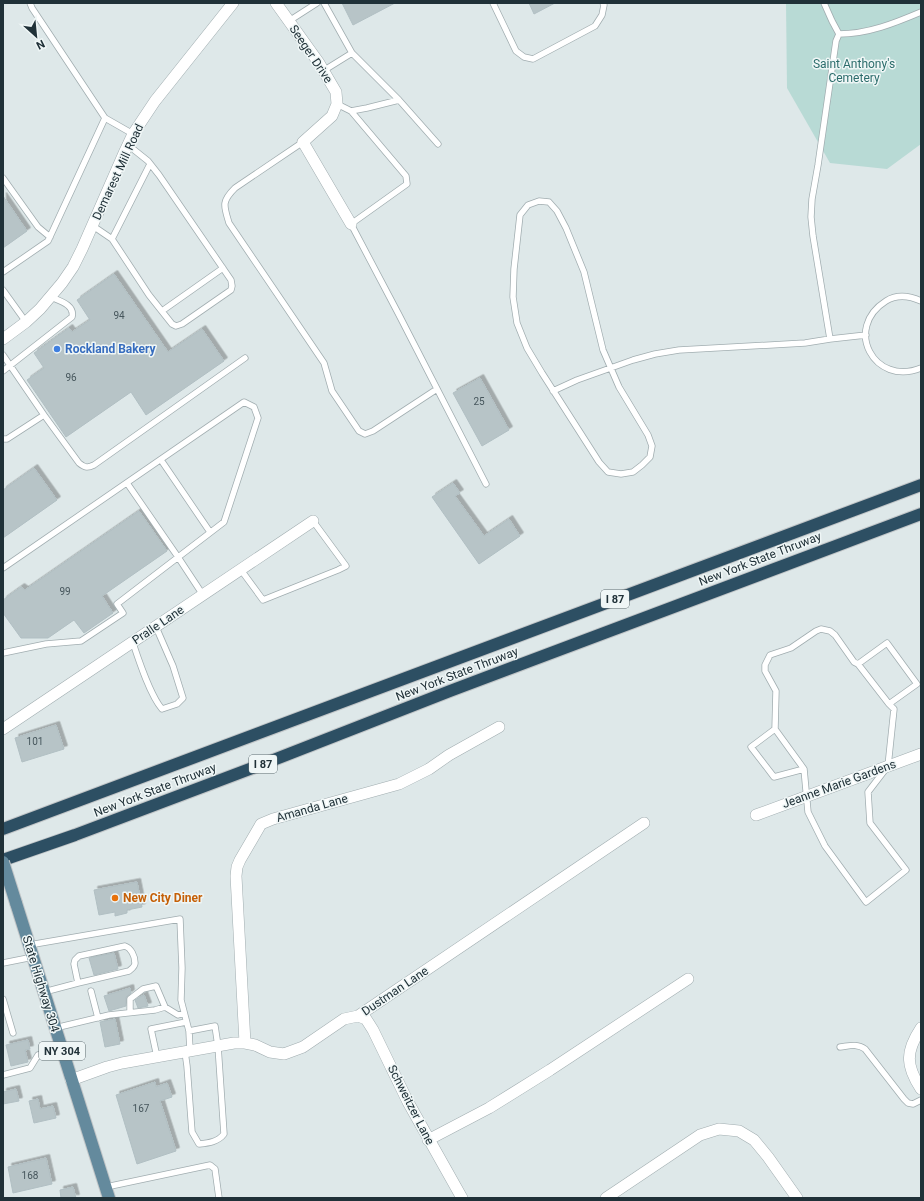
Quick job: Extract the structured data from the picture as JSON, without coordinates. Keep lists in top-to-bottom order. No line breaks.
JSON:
{"streets":{"highway":["New York State Thruway","I 87"],"main road":["State Highway 304","NY 304"],"street":["Seeger Drive","Demarest Mill Road","Pralle Lane","Jeanne Marie Gardens","Amanda Lane","Dustman Lane","Schweitzer Lane"]},"crossings":[["New York State Thruway","State Highway 304"],["Amanda Lane","Dustman Lane"],["State Highway 304","Dustman Lane"],["Dustman Lane","Schweitzer Lane"]],"parks":["Saint Anthony's Cemetery"],"places":["Rockland Bakery","New City Diner"],"house_numbers":["94","96","25","99","101","167","168"],"north":"bottom right"}
